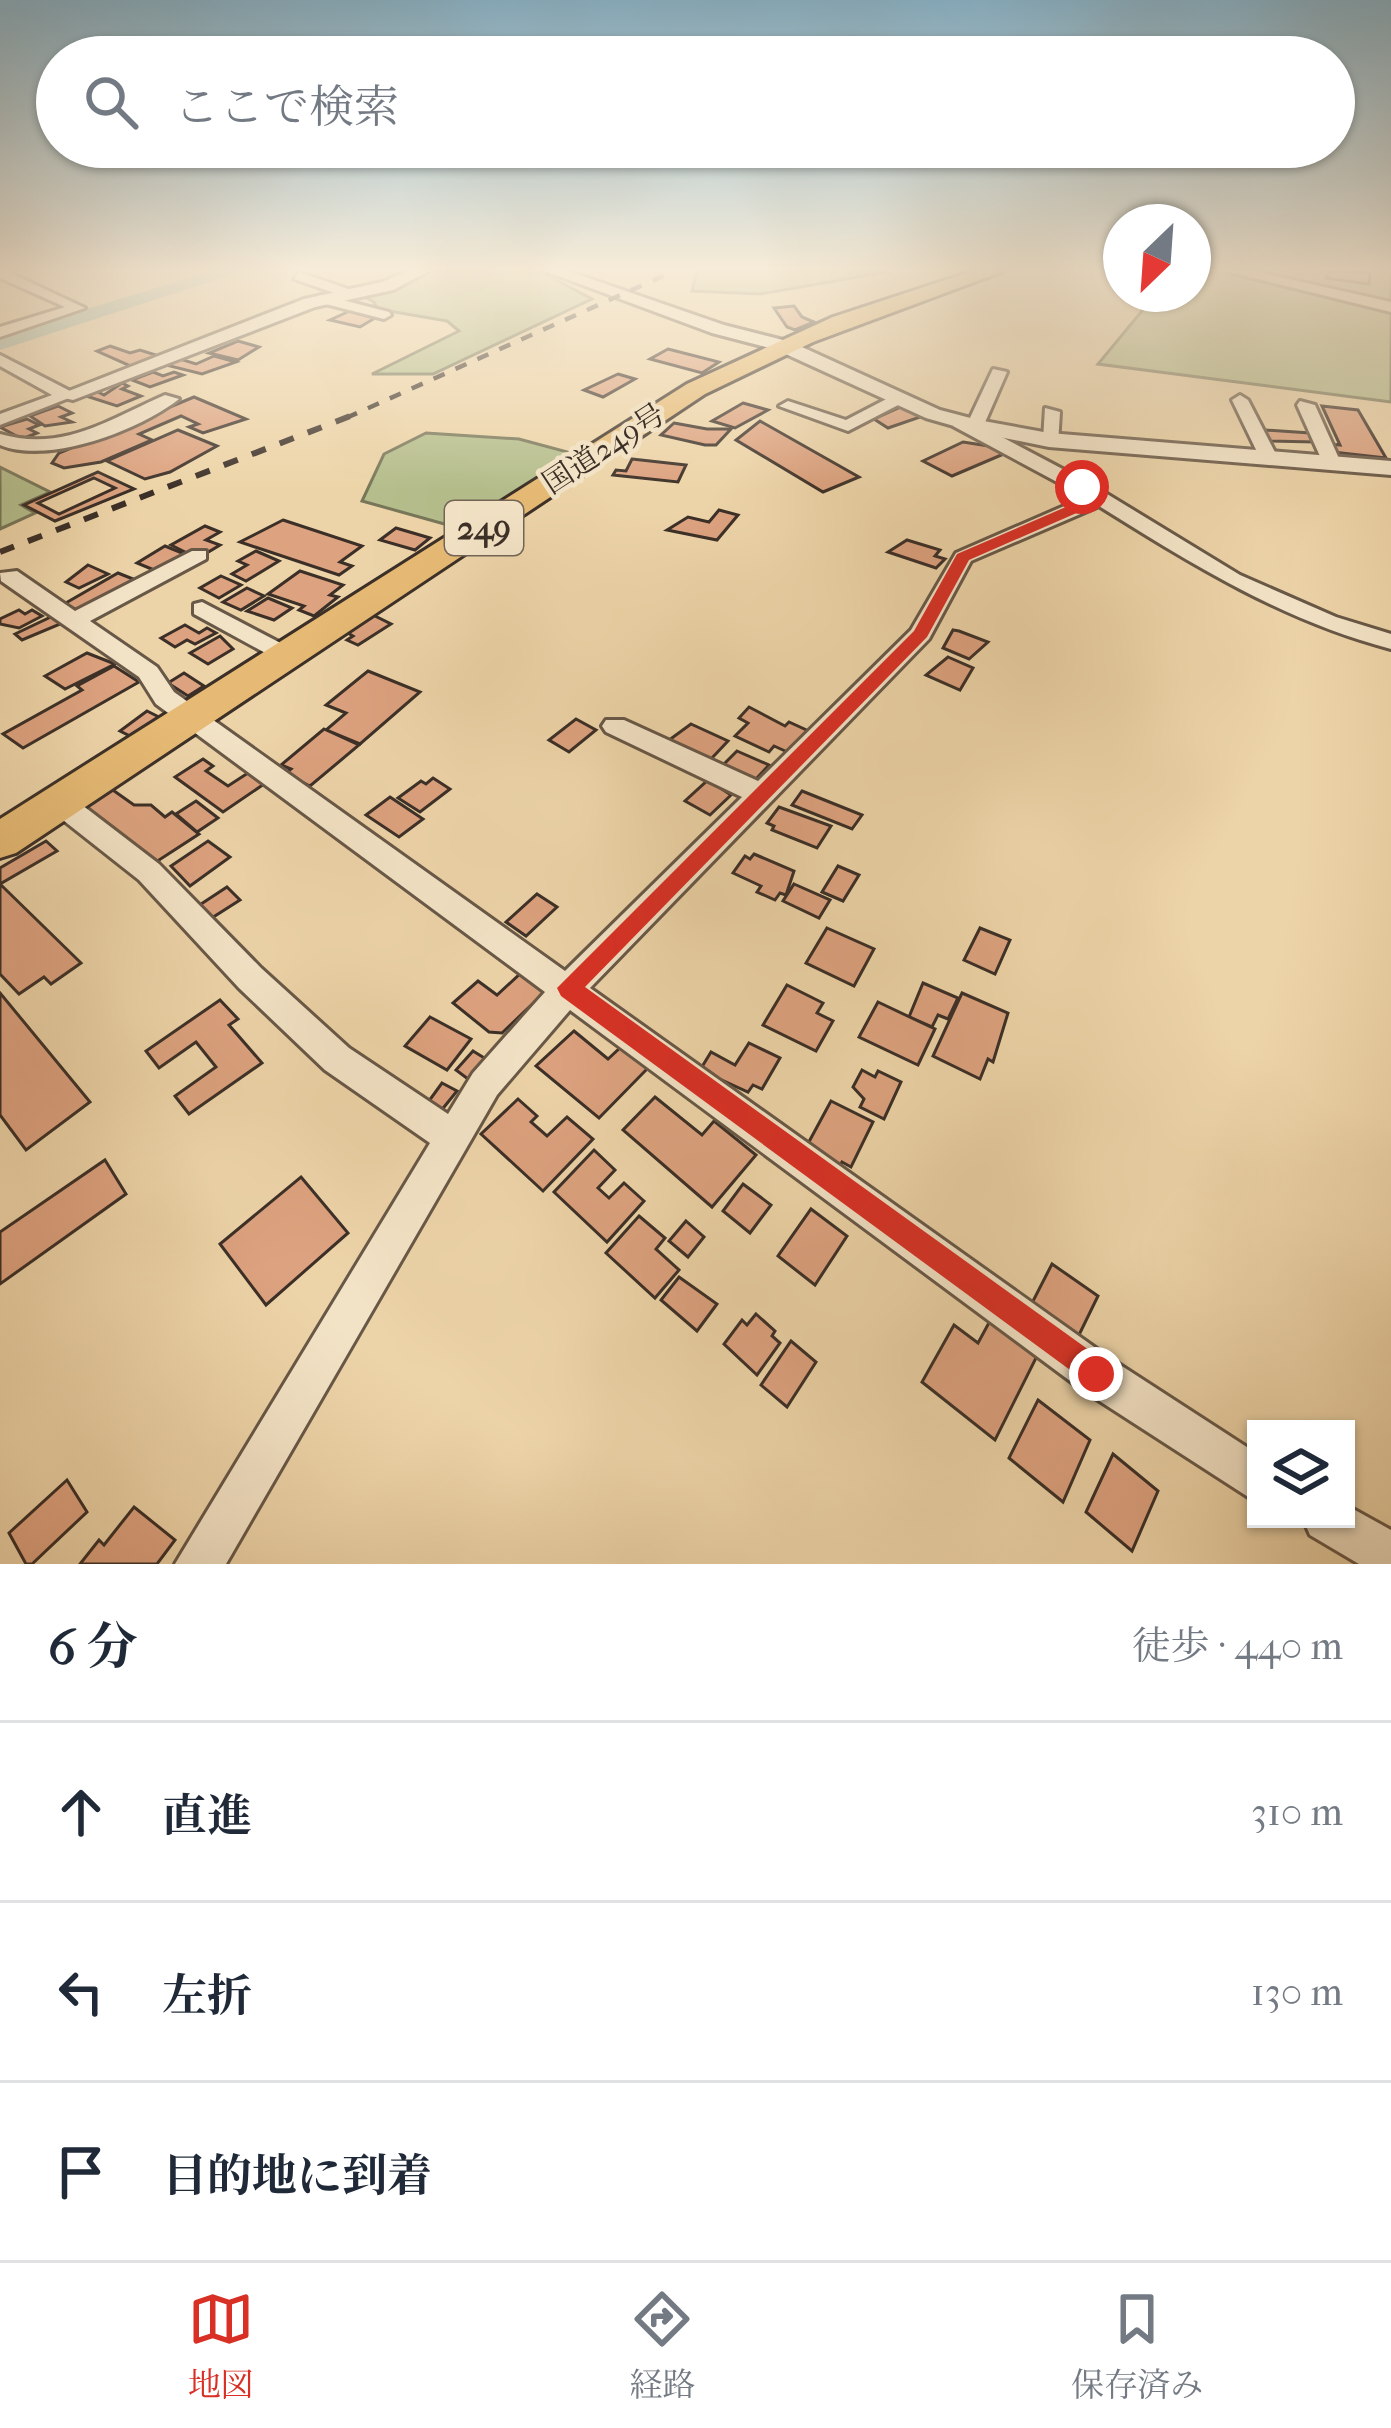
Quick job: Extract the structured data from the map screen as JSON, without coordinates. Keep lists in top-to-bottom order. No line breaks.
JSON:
{"streets":{"highway":["国道249号","249"]},"north":"bottom left","page":{"search":"ここで検索","heading":["6 分","徒歩 · 440 m"],"list":[["直進","310 m"],["左折","130 m"],"目的地に到着"],"nav":["地図","経路","保存済み"]}}
